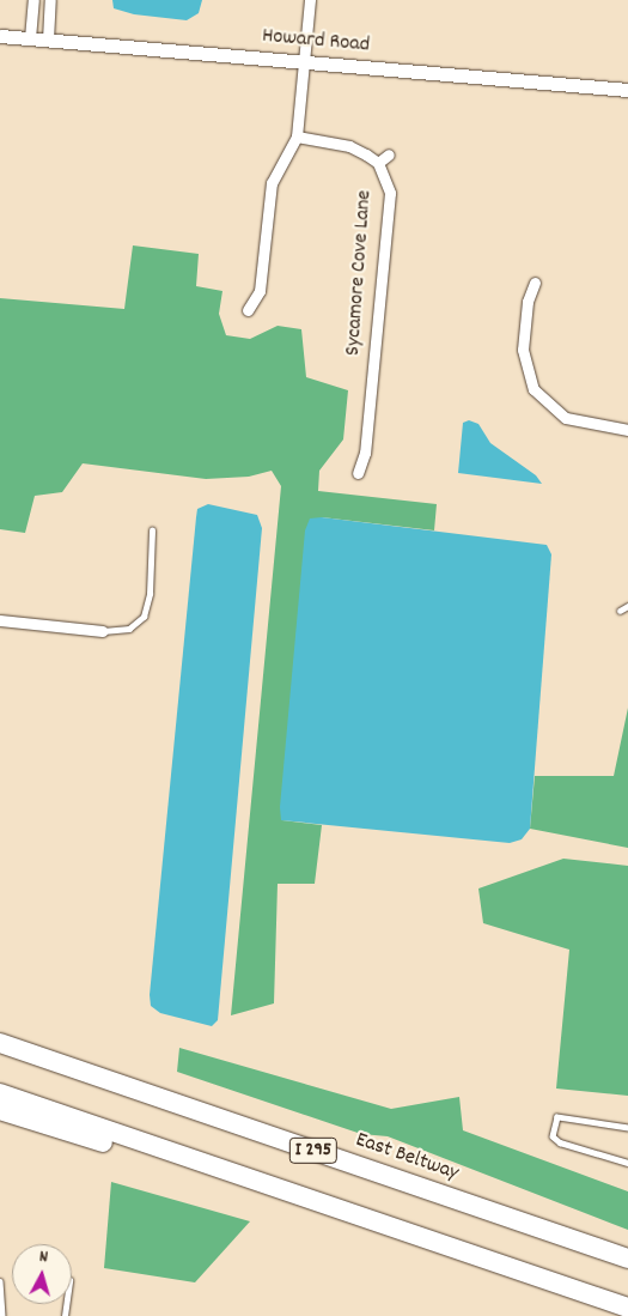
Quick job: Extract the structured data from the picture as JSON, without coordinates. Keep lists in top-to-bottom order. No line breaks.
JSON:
{"streets":{"highway":["I 295","East Beltway"],"street":["Howard Road","Sycamore Cove Lane"]},"north":"top"}
